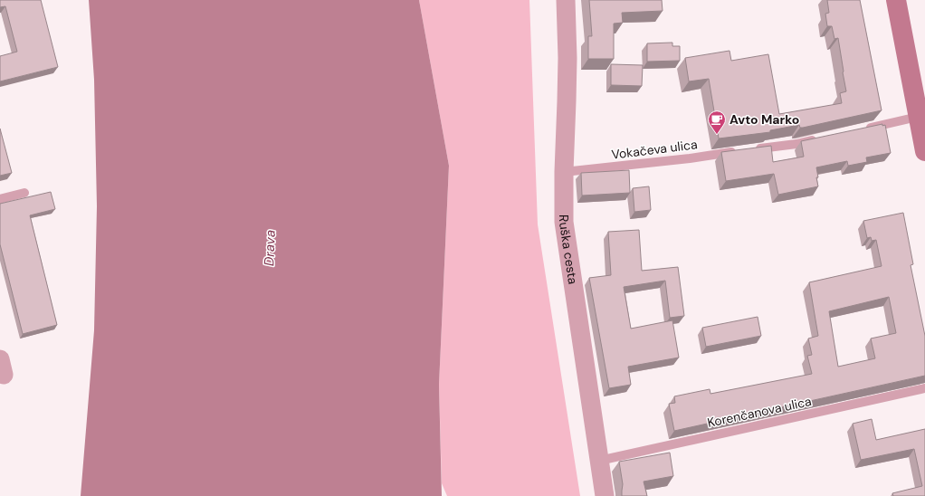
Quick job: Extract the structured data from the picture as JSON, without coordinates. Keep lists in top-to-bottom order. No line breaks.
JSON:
{"streets":{"street":["Ruška cesta"],"lane":["Vokačeva ulica","Korenčanova ulica"]},"crossings":[["Vokačeva ulica","Ruška cesta"],["Ruška cesta","Korenčanova ulica"]],"water":["Drava"],"places":{"cafe":["Avto Marko"]}}
